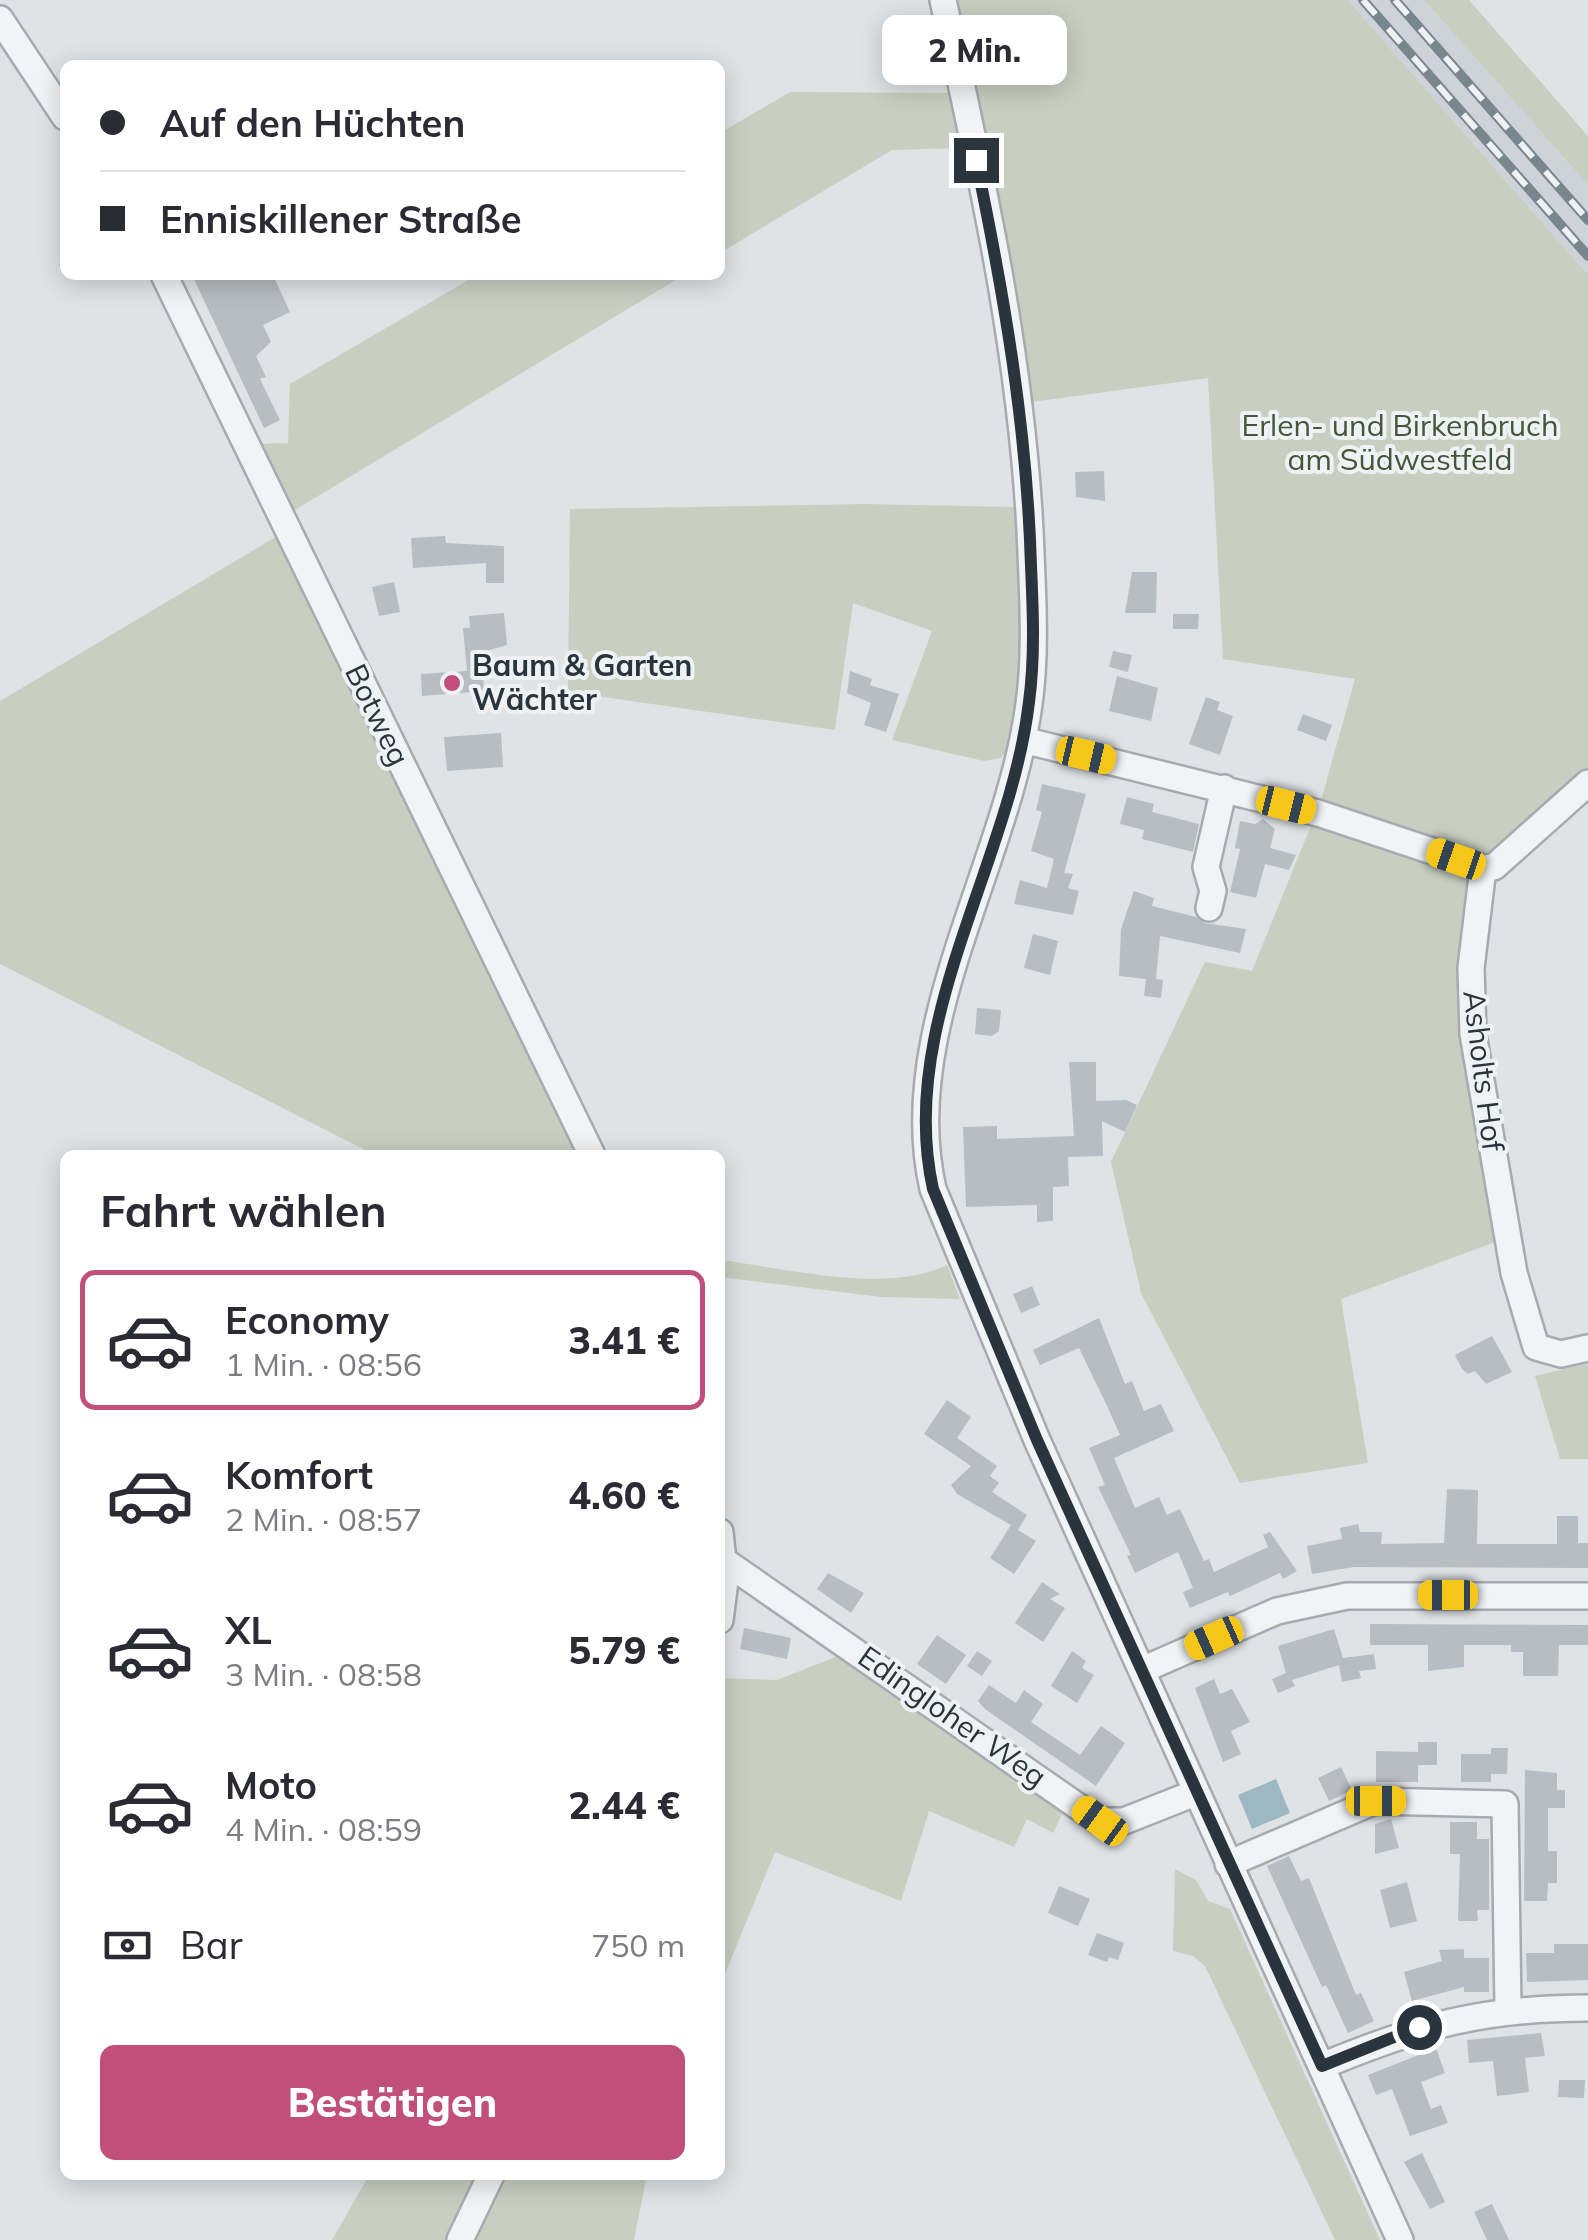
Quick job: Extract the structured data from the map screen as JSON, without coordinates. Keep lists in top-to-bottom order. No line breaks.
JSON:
{"streets":{"street":["Botweg","Asholts Hof","Edingloher Weg"]},"parks":["Erlen- und Birkenbruch am Südwestfeld"],"places":["Baum & Garten Wächter"],"page":{"bubble":"2 Min.","banner":["Auf den Hüchten","Enniskillener Straße"],"heading":"Fahrt wählen","list":[{"name":"Economy","note":"1 Min. · 08:56","value":"3.41 €"},{"name":"Komfort","note":"2 Min. · 08:57","value":"4.60 €"},{"name":"XL","note":"3 Min. · 08:58","value":"5.79 €"},{"name":"Moto","note":"4 Min. · 08:59","value":"2.44 €"}],"pay":["Bar","750 m"],"buttons":"Bestätigen"}}
